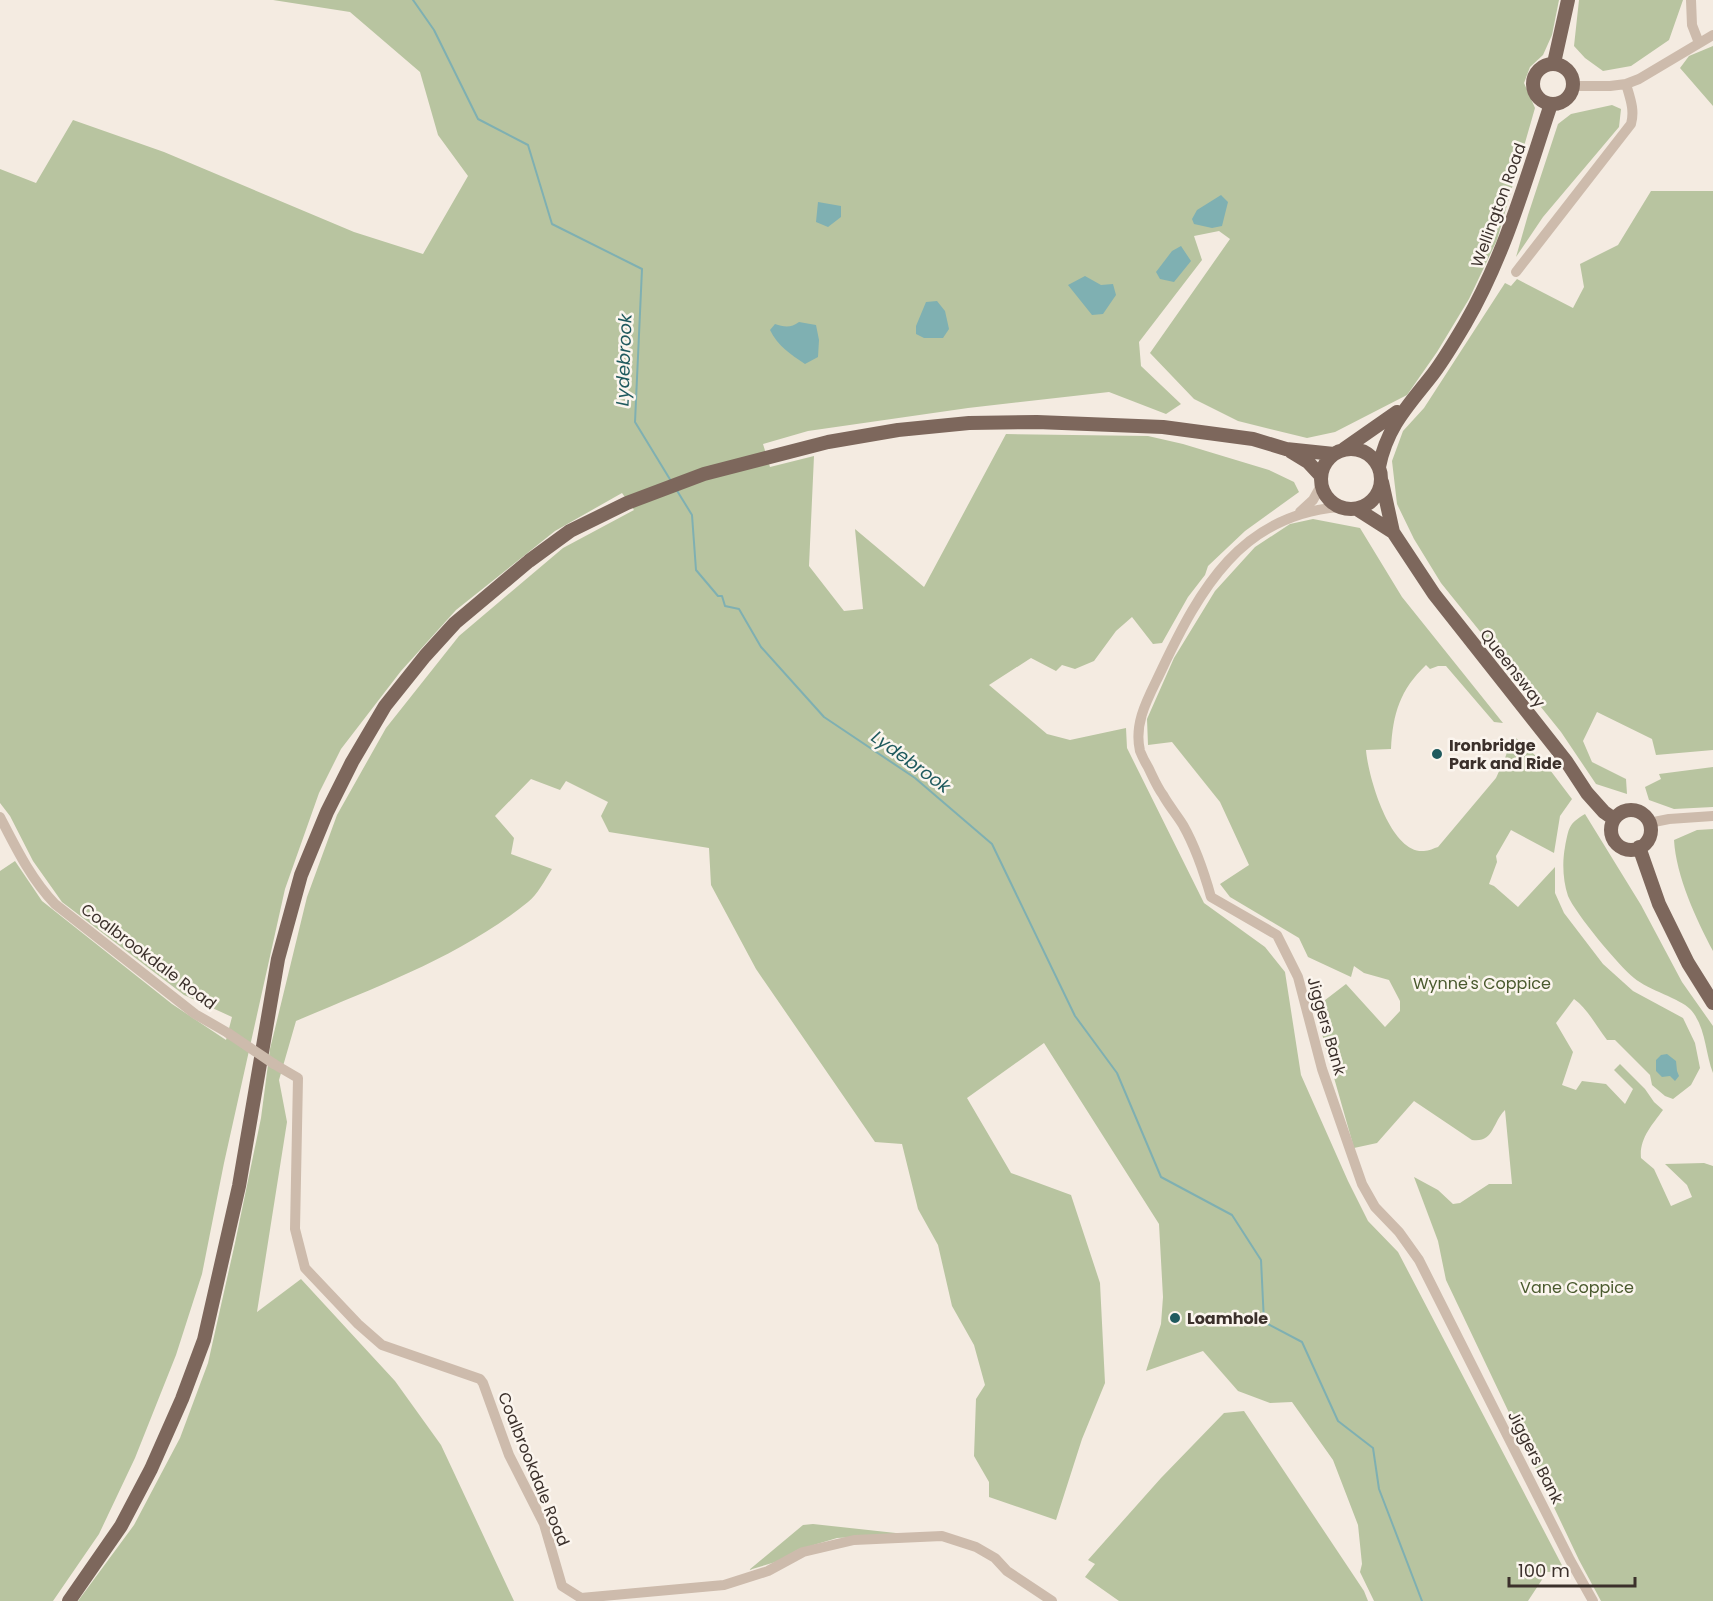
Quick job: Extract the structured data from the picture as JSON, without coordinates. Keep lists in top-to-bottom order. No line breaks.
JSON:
{"streets":{"main road":["Wellington Road","Queensway"],"street":["Coalbrookdale Road","Jiggers Bank"]},"crossings":[["Wellington Road","Queensway"],["Wellington Road","Jiggers Bank"],["Queensway","Jiggers Bank"]],"water":["Lydebrook"],"parks":["Wynne's Coppice","Vane Coppice"],"places":["Ironbridge Park and Ride","Loamhole"],"scale_bar":"100 m"}
